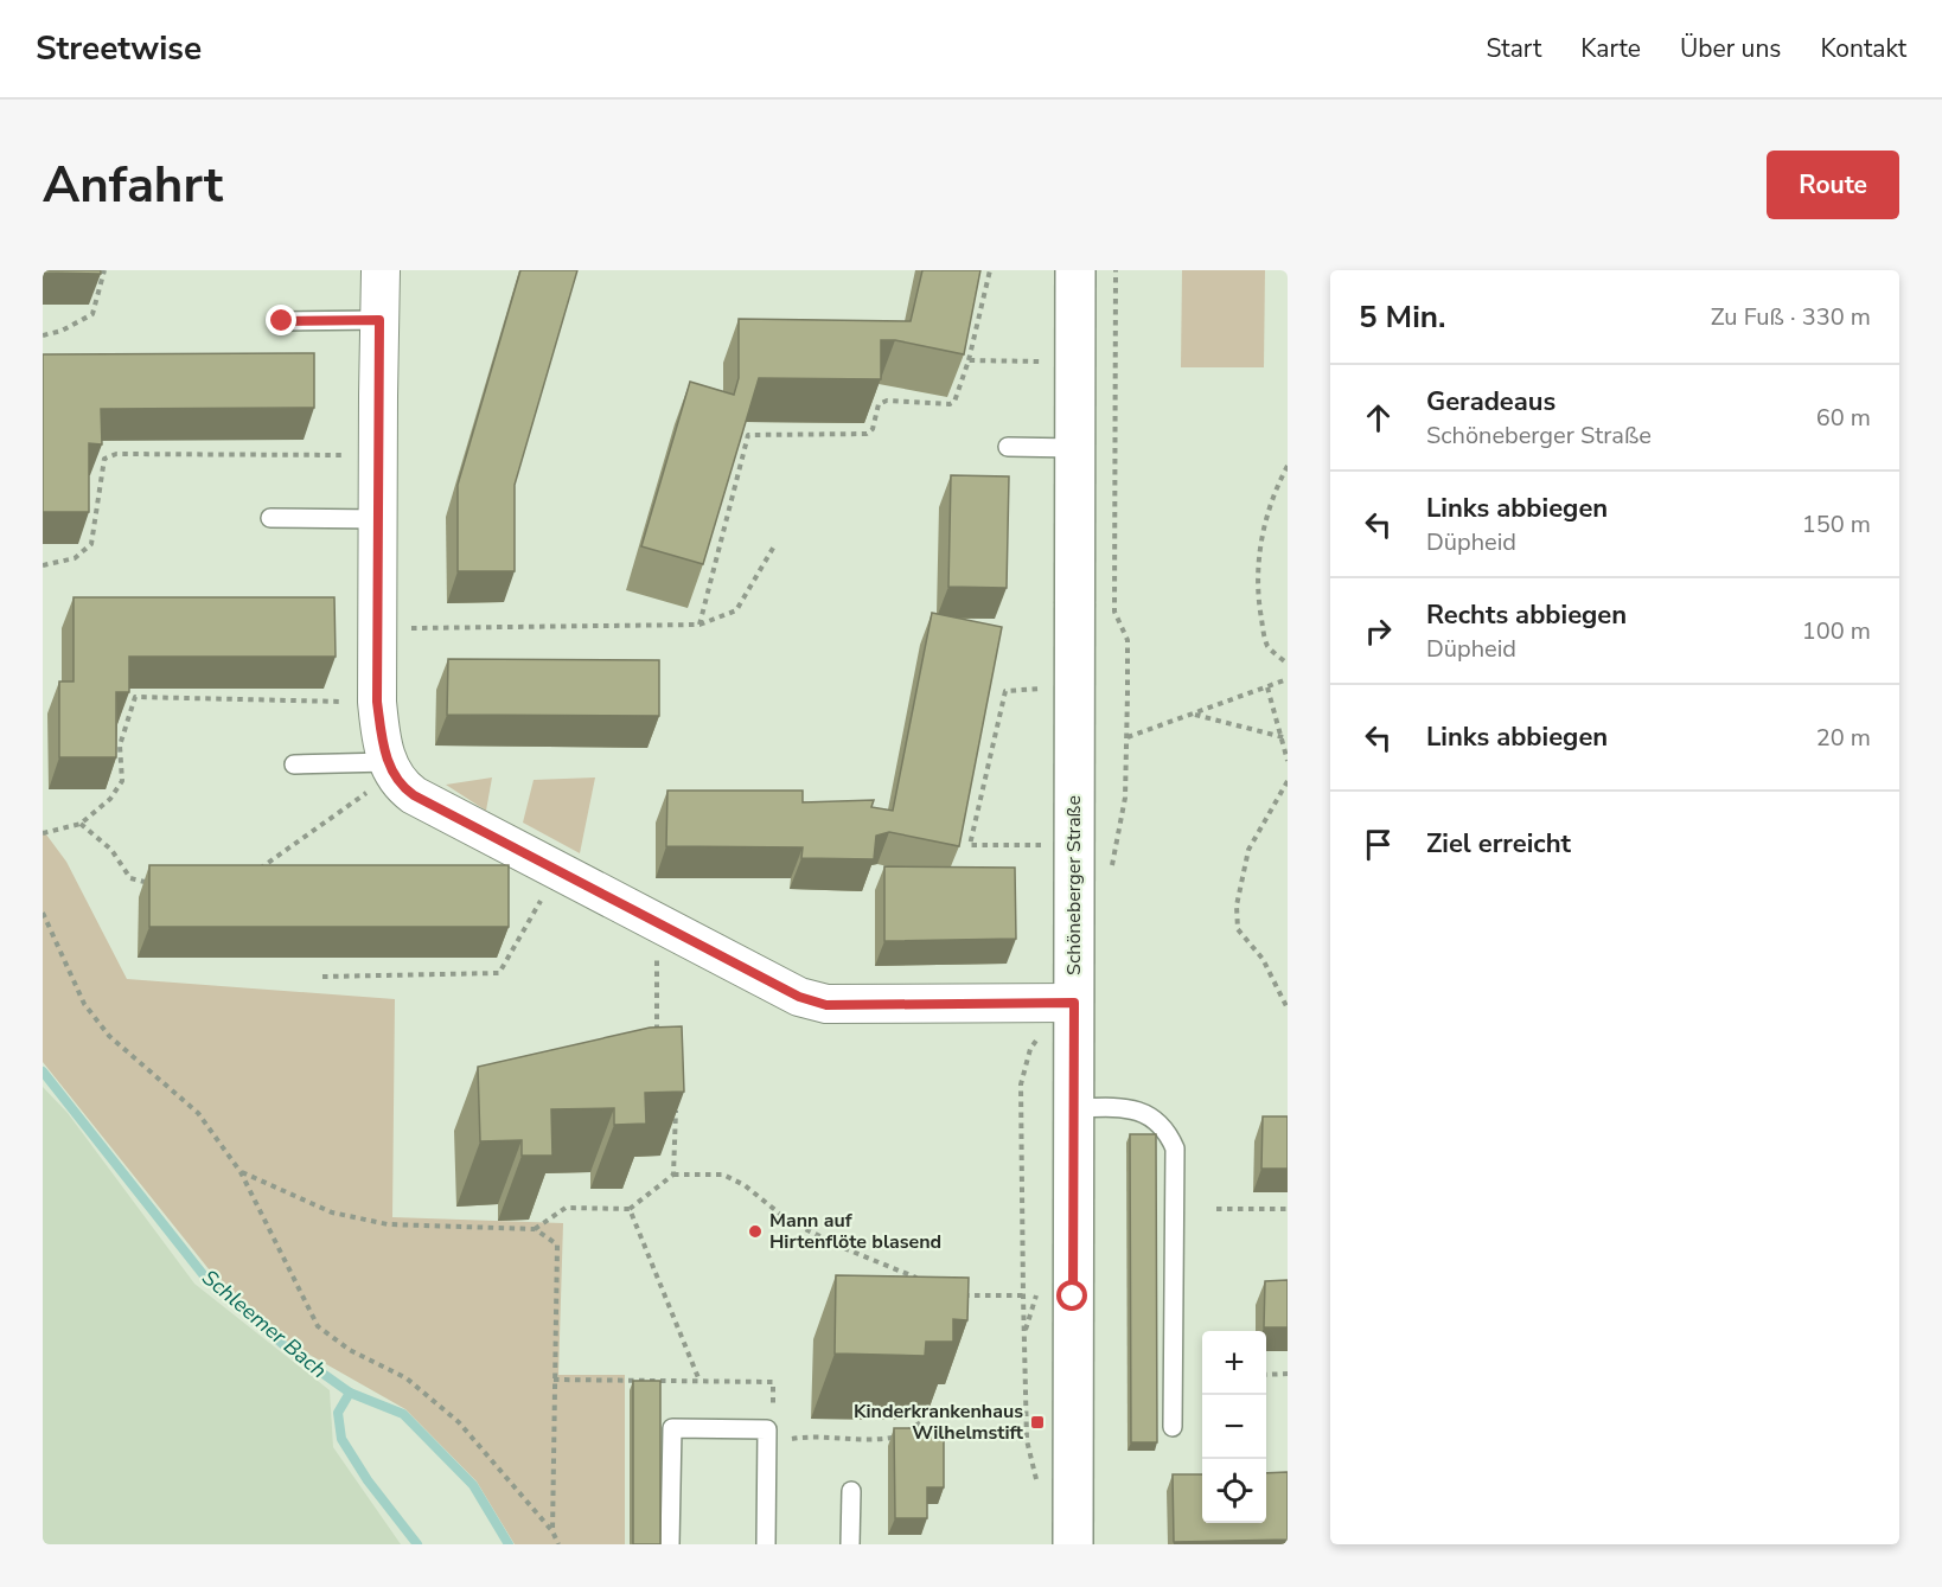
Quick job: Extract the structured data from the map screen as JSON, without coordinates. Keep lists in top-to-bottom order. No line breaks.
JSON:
{"streets":{"street":["Schöneberger Straße"]},"water":["Schleemer Bach"],"places":{"other":["Mann auf Hirtenflöte blasend"],"transit":["Kinderkrankenhaus Wilhelmstift"]},"page":{"header":"Streetwise","nav":["Start","Karte","Über uns","Kontakt"],"buttons":"Route","title":"Anfahrt","heading":["5 Min.","Zu Fuß · 330 m"],"list":[["Geradeaus","Schöneberger Straße","60 m"],["Links abbiegen","Düpheid","150 m"],["Rechts abbiegen","Düpheid","100 m"],["Links abbiegen","20 m"],"Ziel erreicht"],"map_buttons":["+","−"]}}
